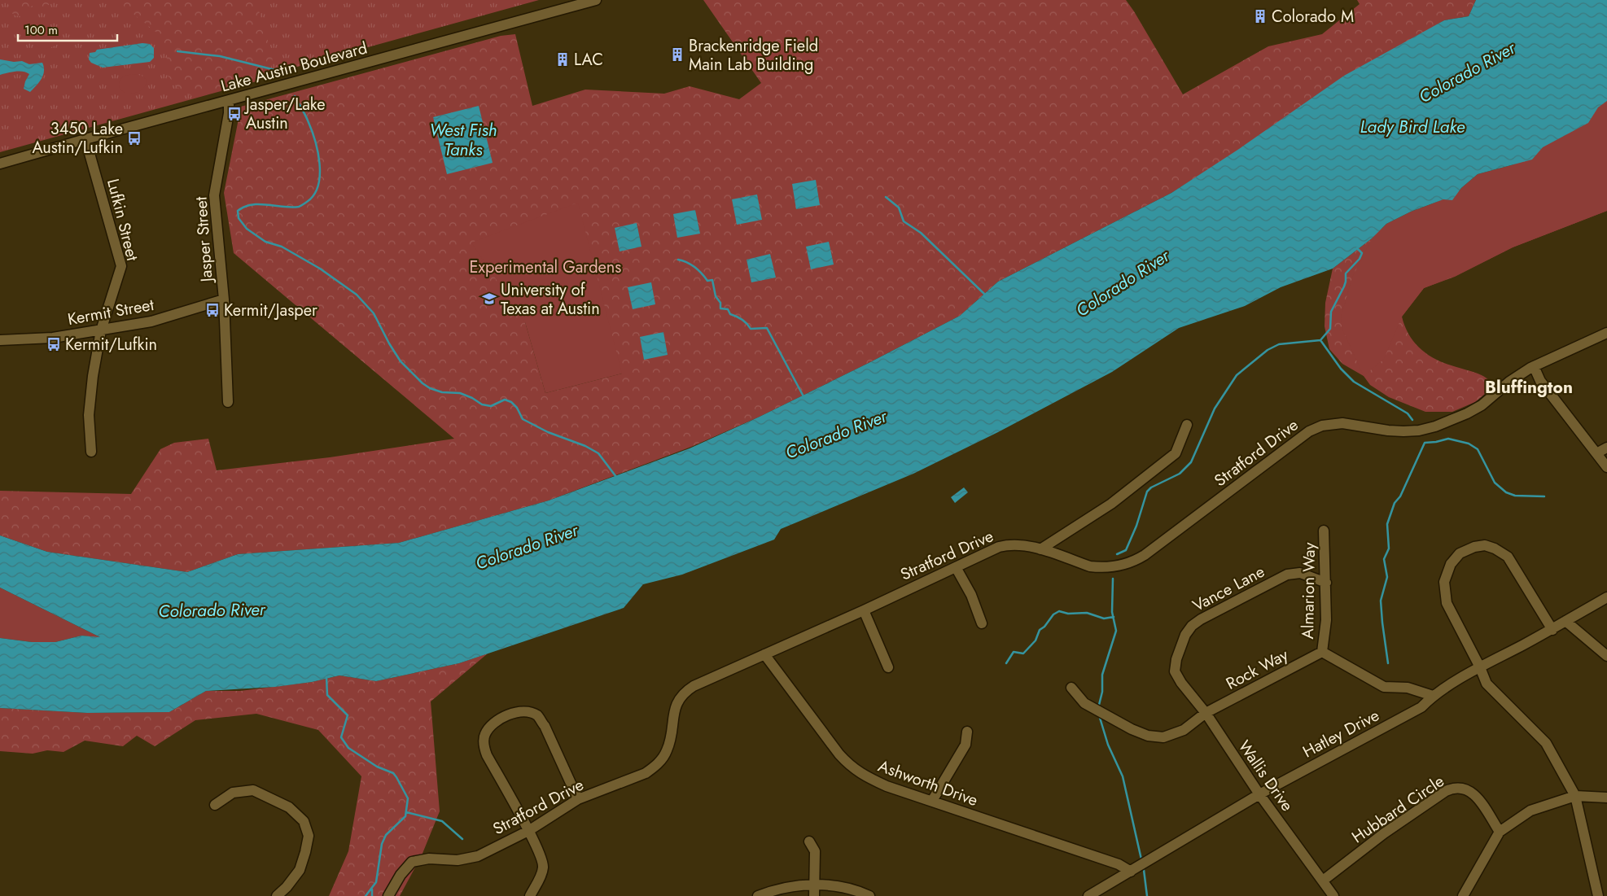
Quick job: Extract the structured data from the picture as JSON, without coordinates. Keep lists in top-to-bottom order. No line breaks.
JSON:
{"streets":{"street":["Lake Austin Boulevard","Lufkin Street","Jasper Street","Kermit Street","Stratford Drive","Vance Lane","Almarion Way","Rock Way","Hatley Drive","Wallis Drive","Ashworth Drive","Hubbard Circle"]},"crossings":[["Lake Austin Boulevard","Lufkin Street"],["Lake Austin Boulevard","Jasper Street"],["Lufkin Street","Kermit Street"],["Jasper Street","Kermit Street"],["Stratford Drive","Ashworth Drive"],["Vance Lane","Almarion Way"],["Vance Lane","Wallis Drive"],["Almarion Way","Rock Way"],["Almarion Way","Hatley Drive"],["Rock Way","Wallis Drive"],["Hatley Drive","Wallis Drive"],["Hatley Drive","Ashworth Drive"],["Wallis Drive","Hubbard Circle"]],"districts":["Bluffington"],"water":["Colorado River","Lady Bird Lake","West Fish Tanks"],"parks":["Experimental Gardens"],"places":{"building":["Colorado M","Brackenridge Field Main Lab Building","LAC"],"bus stop":["Jasper/Lake Austin","3450 Lake Austin/Lufkin","Kermit/Jasper","Kermit/Lufkin"],"school or university":["University of Texas at Austin"]},"scale_bar":"100 m"}
